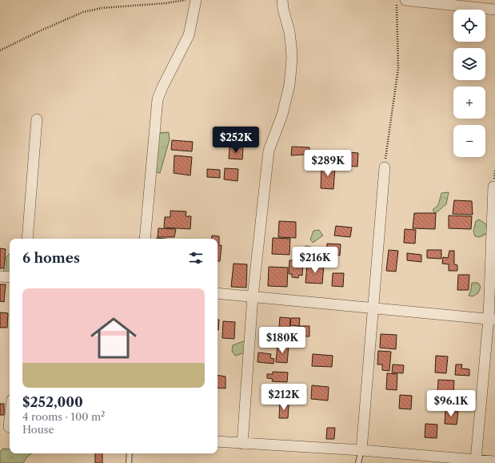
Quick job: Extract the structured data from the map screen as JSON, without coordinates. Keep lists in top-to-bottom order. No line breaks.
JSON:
{"page":{"map_buttons":["+","−"],"price":["$252K","$289K","$216K","$180K","$212K","$96.1K"],"heading":"6 homes","list":[{"name":"$252,000","note":"4 rooms · 100 m² · House"}]}}
